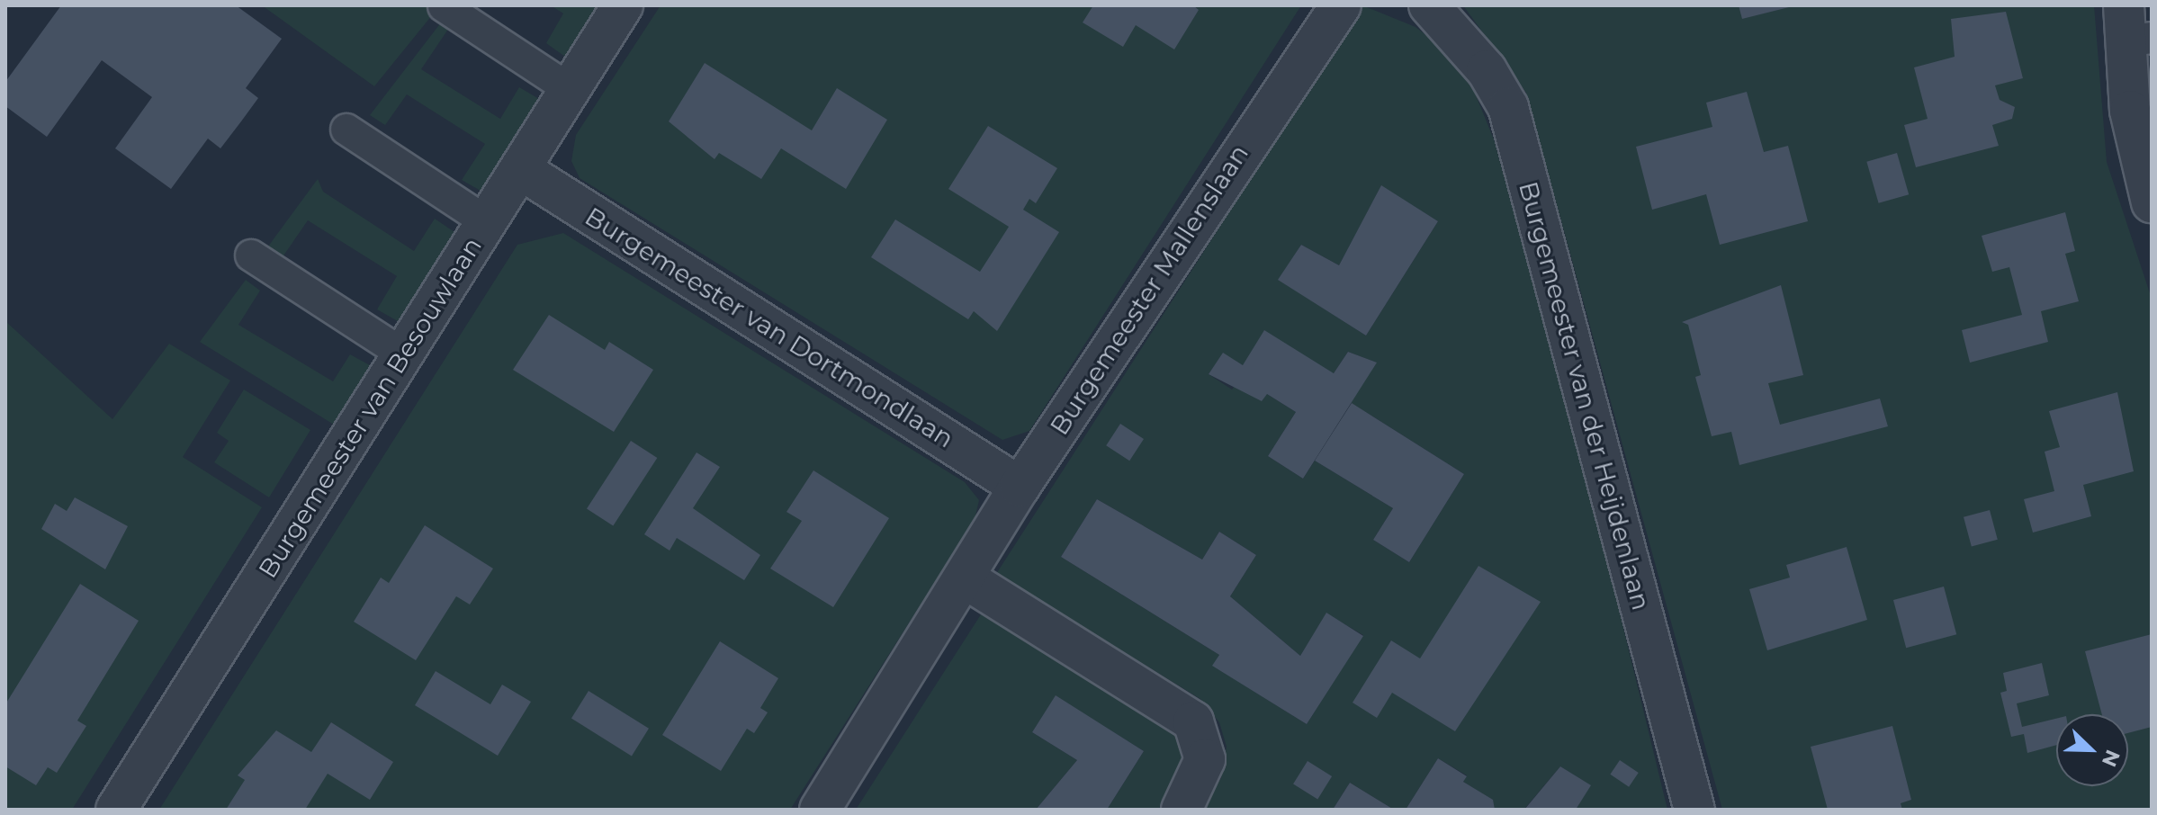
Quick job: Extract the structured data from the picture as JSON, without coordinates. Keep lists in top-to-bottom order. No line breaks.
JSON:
{"streets":{"street":["Burgemeester Mallenslaan","Burgemeester van Dortmondlaan","Burgemeester van der Heijdenlaan","Burgemeester van Besouwlaan"]},"crossings":[["Burgemeester Mallenslaan","Burgemeester van Dortmondlaan"],["Burgemeester van Dortmondlaan","Burgemeester van Besouwlaan"]],"north":"bottom right"}
